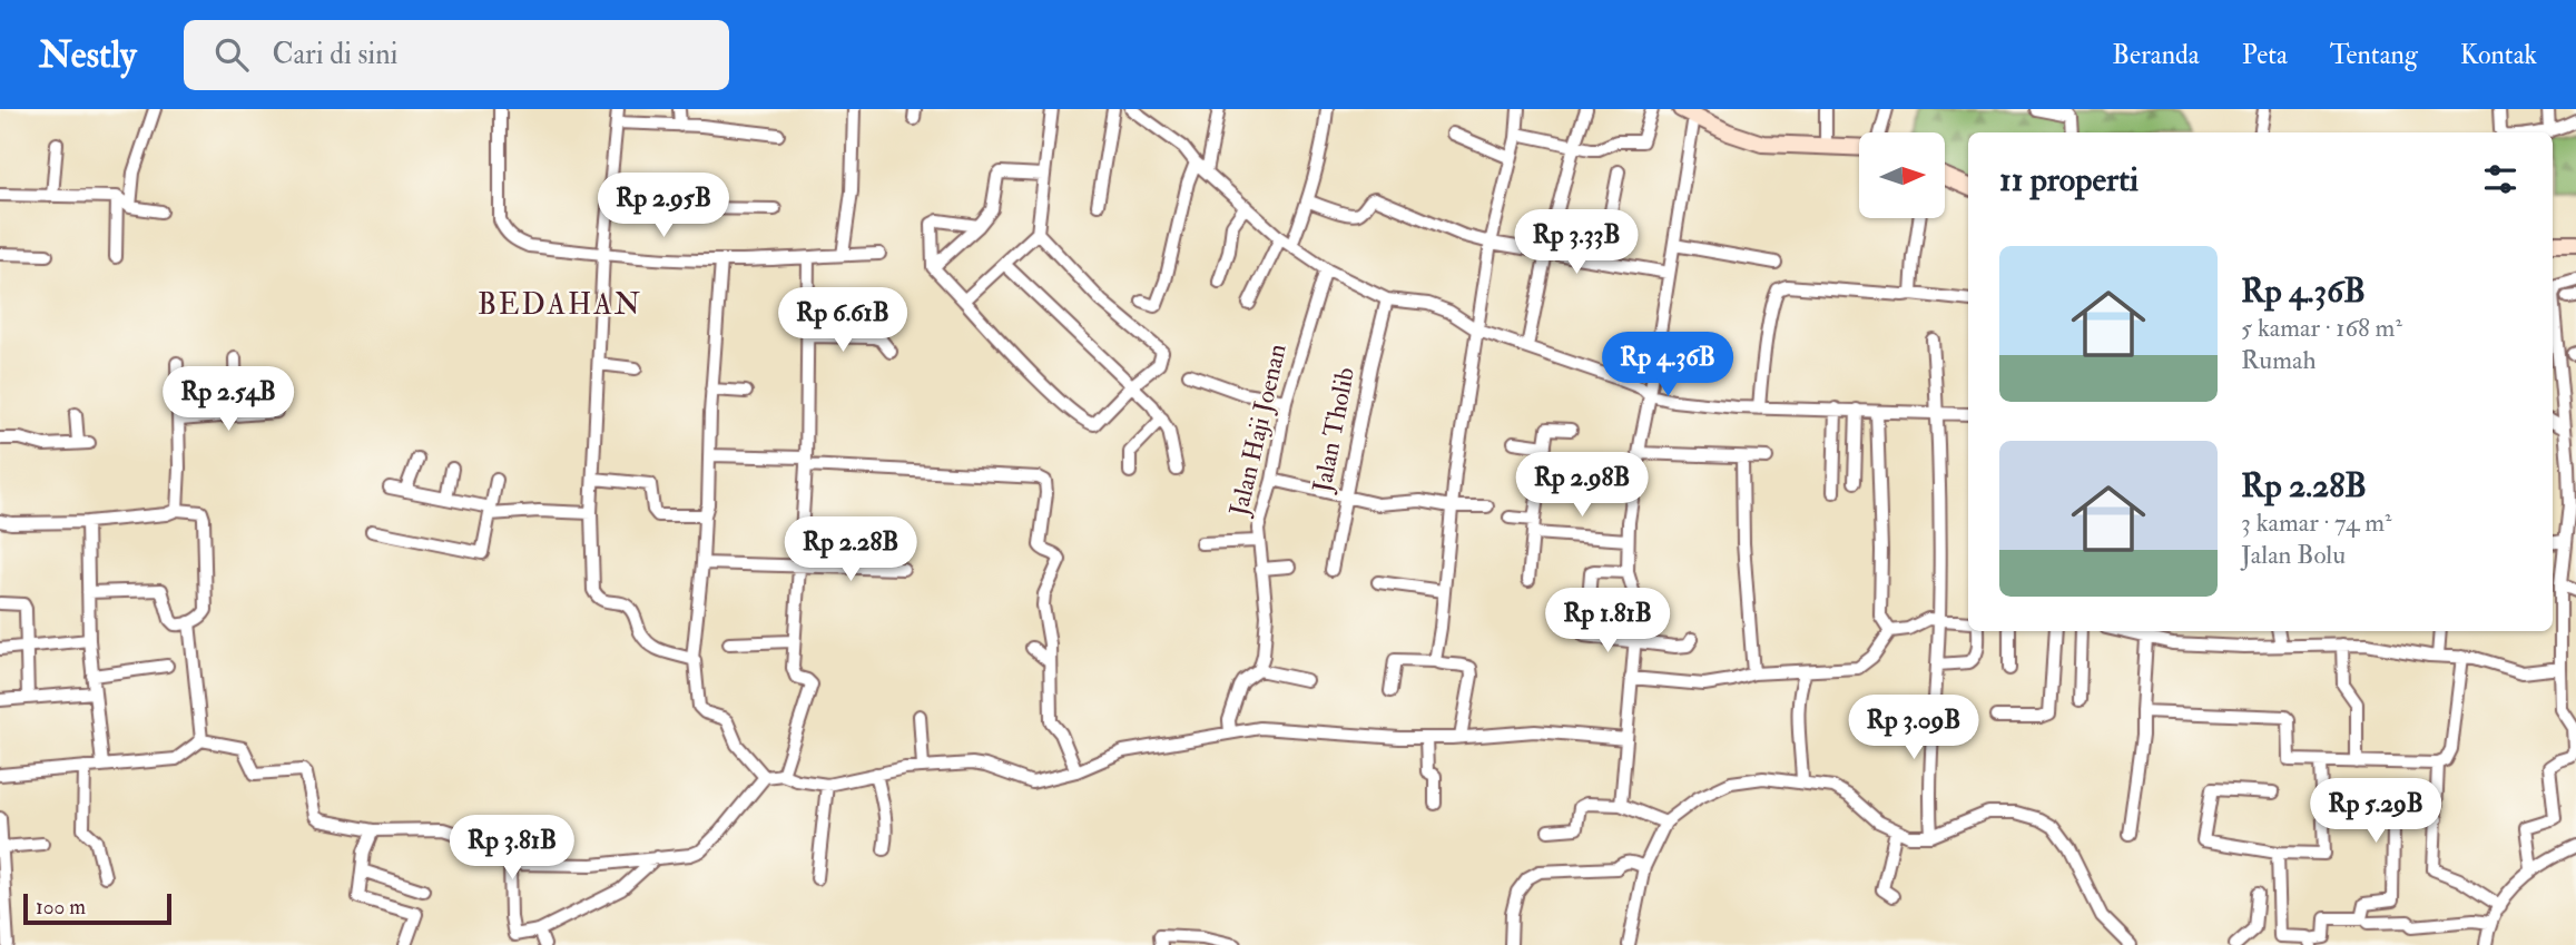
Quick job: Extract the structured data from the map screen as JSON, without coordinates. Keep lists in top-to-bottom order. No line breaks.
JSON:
{"streets":{"street":["Jalan Haji Joenan","Jalan Tholib"]},"districts":["BEDAHAN"],"scale_bar":"100 m","north":"right","page":{"header":"Nestly","search":"Cari di sini","nav":["Beranda","Peta","Tentang","Kontak"],"heading":"11 properti","price":["Rp 2.95B","Rp 3.33B","Rp 6.61B","Rp 4.36B","Rp 2.54B","Rp 2.98B","Rp 2.28B","Rp 1.81B","Rp 3.09B","Rp 5.29B","Rp 3.81B"],"list":[{"name":"Rp 4.36B","note":"5 kamar · 168 m² · Rumah"},{"name":"Rp 2.28B","note":"3 kamar · 74 m² · Jalan Bolu"}],"scale":"100 m"}}
